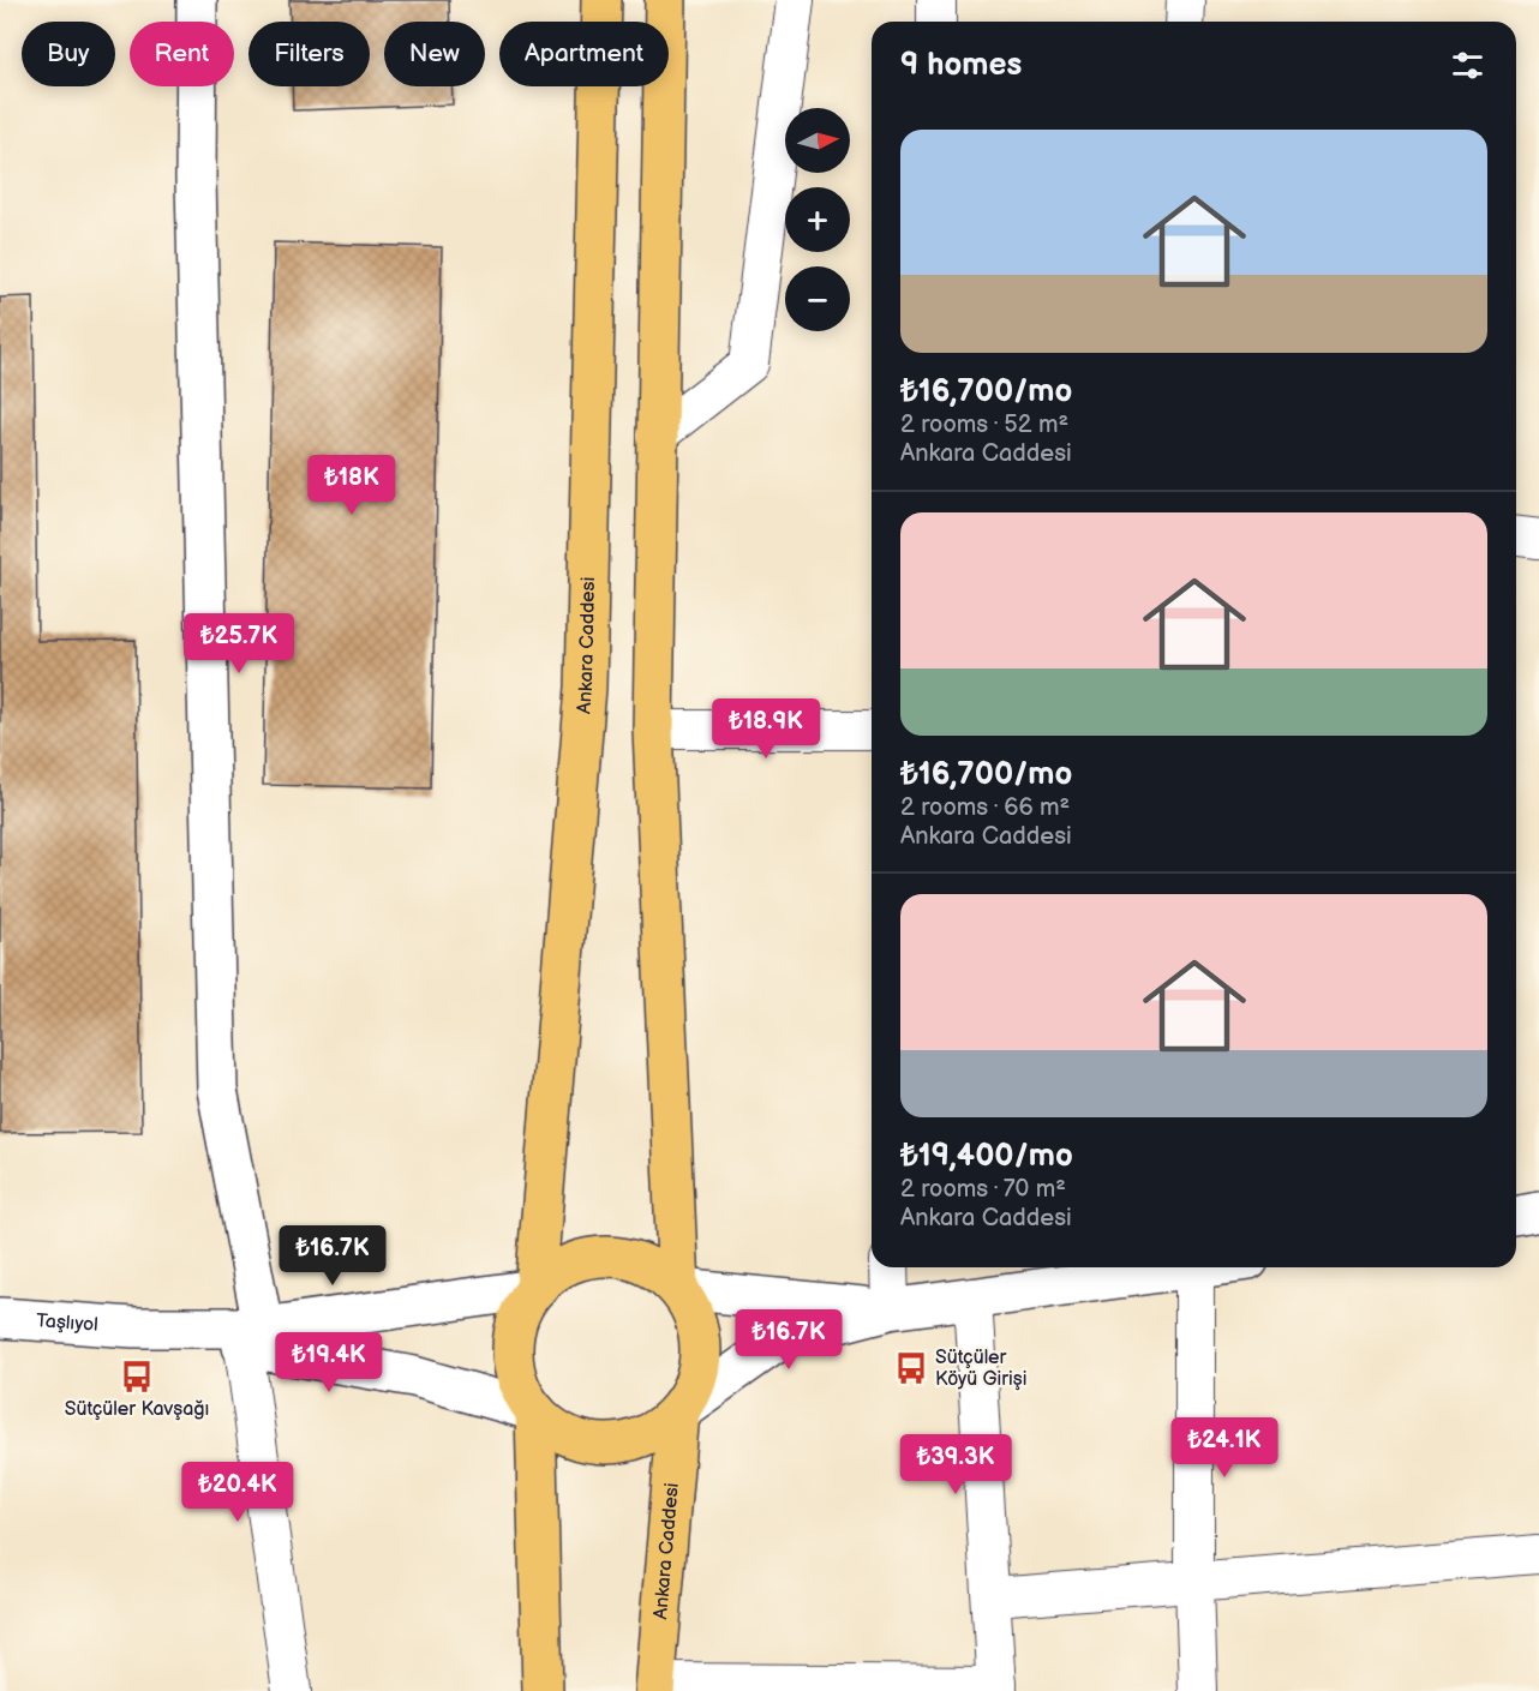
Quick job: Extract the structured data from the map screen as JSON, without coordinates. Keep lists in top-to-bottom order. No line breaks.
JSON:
{"streets":{"highway":["Ankara Caddesi"],"street":["Taşlıyol"]},"places":{"bus stop":["Sütçüler Köyü Girişi","Sütçüler Kavşağı"]},"north":"right","page":{"chip":["Buy","Rent","Filters","New","Apartment"],"heading":"9 homes","map_buttons":["+","−"],"list":[{"name":"₺16,700/mo","note":"2 rooms · 52 m² · Ankara Caddesi"},{"name":"₺16,700/mo","note":"2 rooms · 66 m² · Ankara Caddesi"},{"name":"₺19,400/mo","note":"2 rooms · 70 m² · Ankara Caddesi"}],"price":["₺18K","₺25.7K","₺18.9K","₺16.7K","₺16.7K","₺19.4K","₺24.1K","₺39.3K","₺20.4K"]}}
